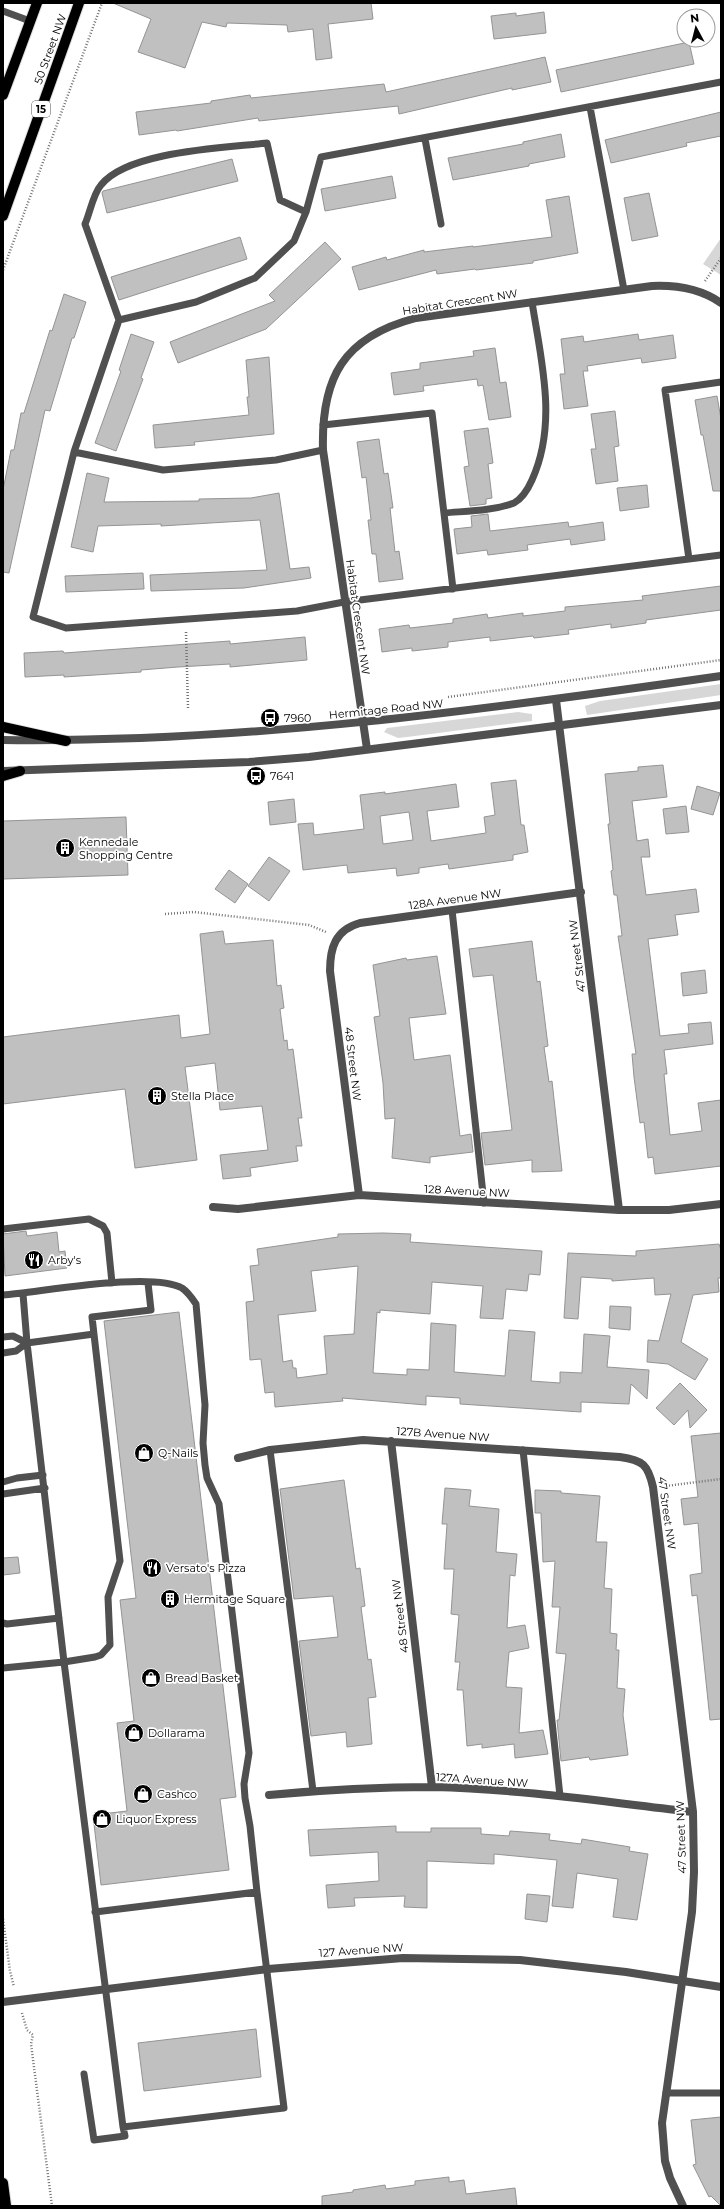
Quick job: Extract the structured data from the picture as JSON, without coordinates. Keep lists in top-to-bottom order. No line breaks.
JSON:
{"streets":{"main road":["50 Street NW","15"],"street":["Habitat Crescent NW","Hermitage Road NW","128A Avenue NW","47 Street NW","48 Street NW","128 Avenue NW","127B Avenue NW","127A Avenue NW","127 Avenue NW"]},"crossings":[["Habitat Crescent NW","Hermitage Road NW"],["Hermitage Road NW","47 Street NW"],["128A Avenue NW","47 Street NW"],["128A Avenue NW","48 Street NW"],["47 Street NW","128 Avenue NW"],["47 Street NW","127B Avenue NW"],["47 Street NW","127A Avenue NW"],["47 Street NW","127 Avenue NW"],["48 Street NW","128 Avenue NW"],["48 Street NW","127B Avenue NW"],["48 Street NW","127A Avenue NW"]],"places":{"bus stop":["7960","7641"],"building":["Kennedale Shopping Centre","Stella Place","Hermitage Square"],"restaurant":["Arby's","Versato's Pizza"],"shop":["Q-Nails","Bread Basket","Dollarama","Cashco","Liquor Express"]},"north":"top"}
